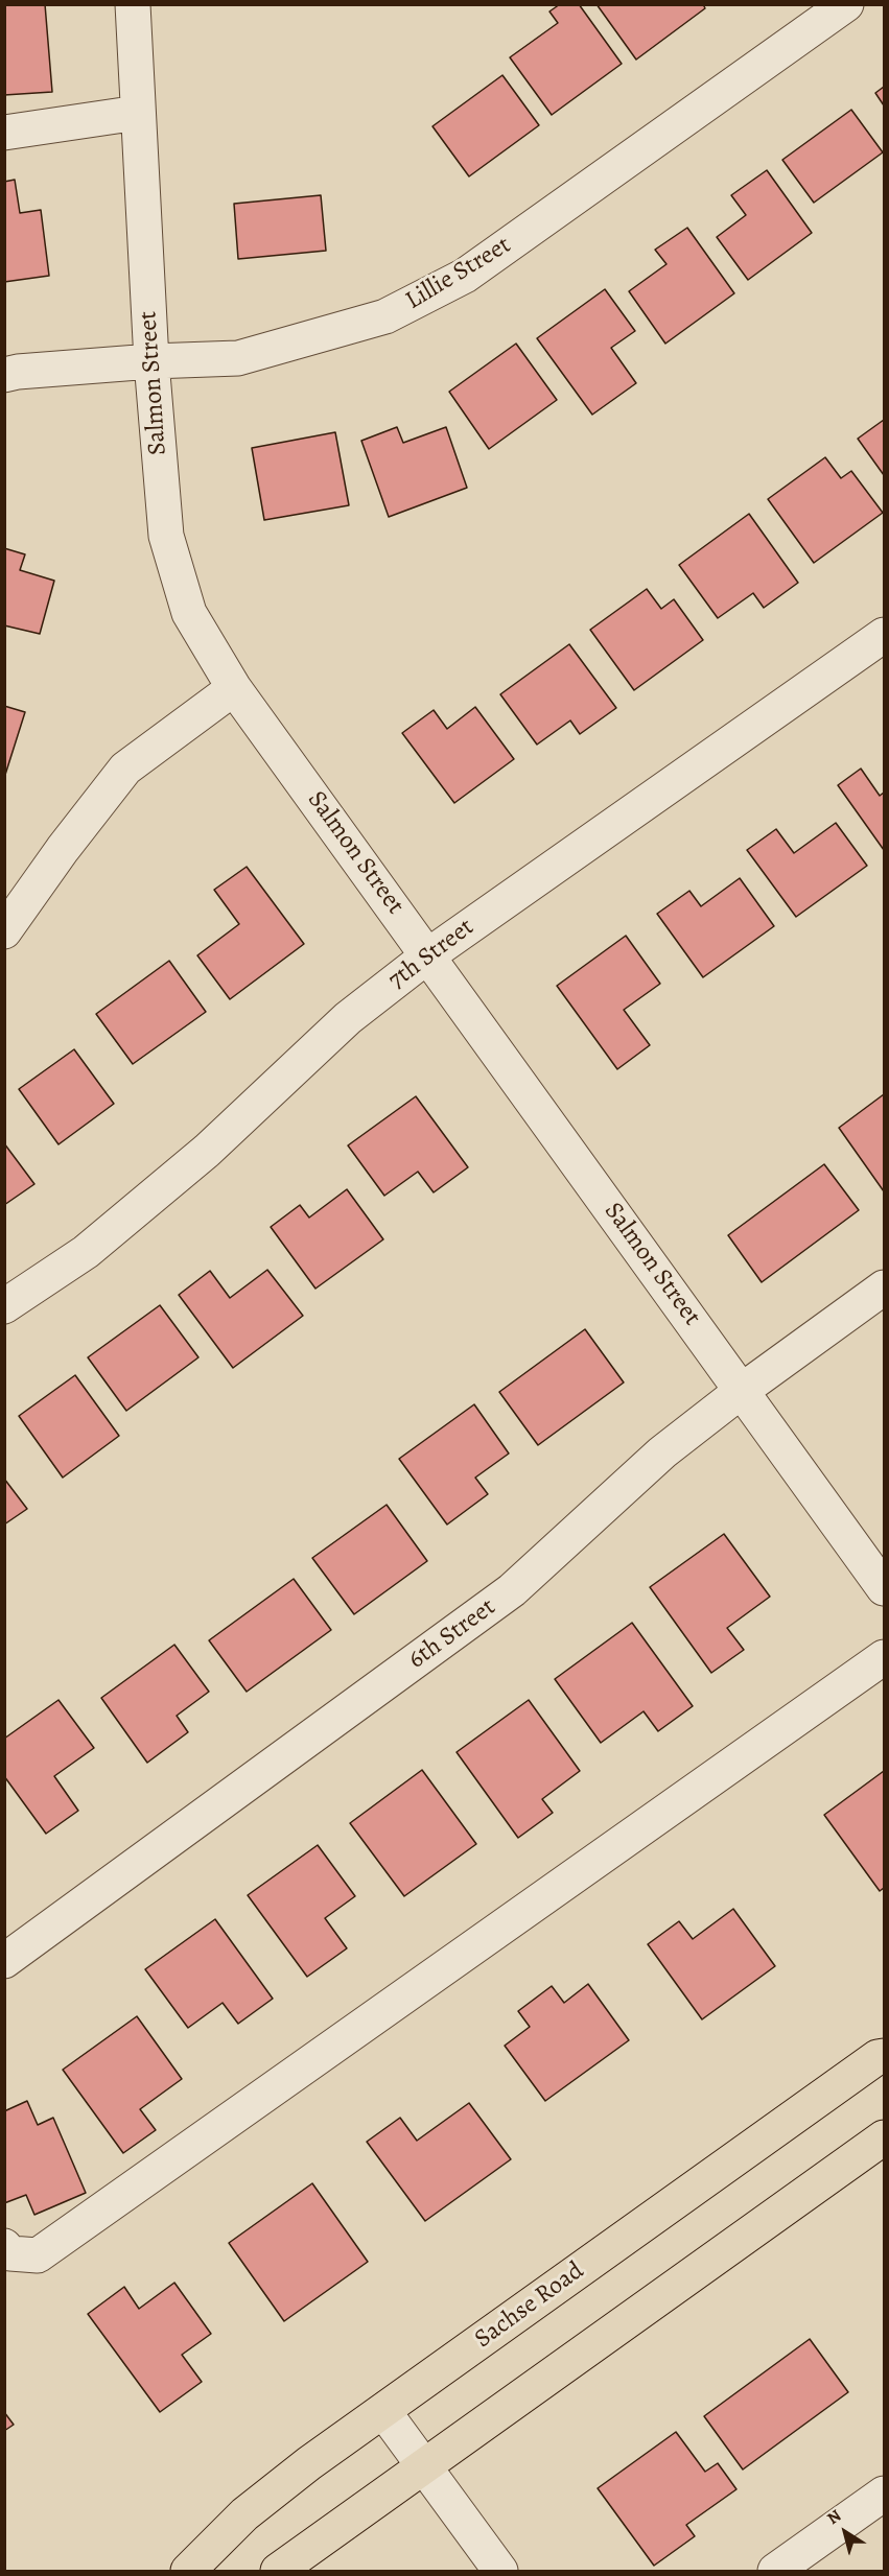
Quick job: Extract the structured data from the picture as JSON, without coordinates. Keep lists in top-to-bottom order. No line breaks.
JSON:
{"streets":{"main road":["Sachse Road"],"street":["Lillie Street","Salmon Street","7th Street","6th Street"]},"crossings":[["Lillie Street","Salmon Street"],["Salmon Street","7th Street"],["Salmon Street","6th Street"]],"north":"top left"}
